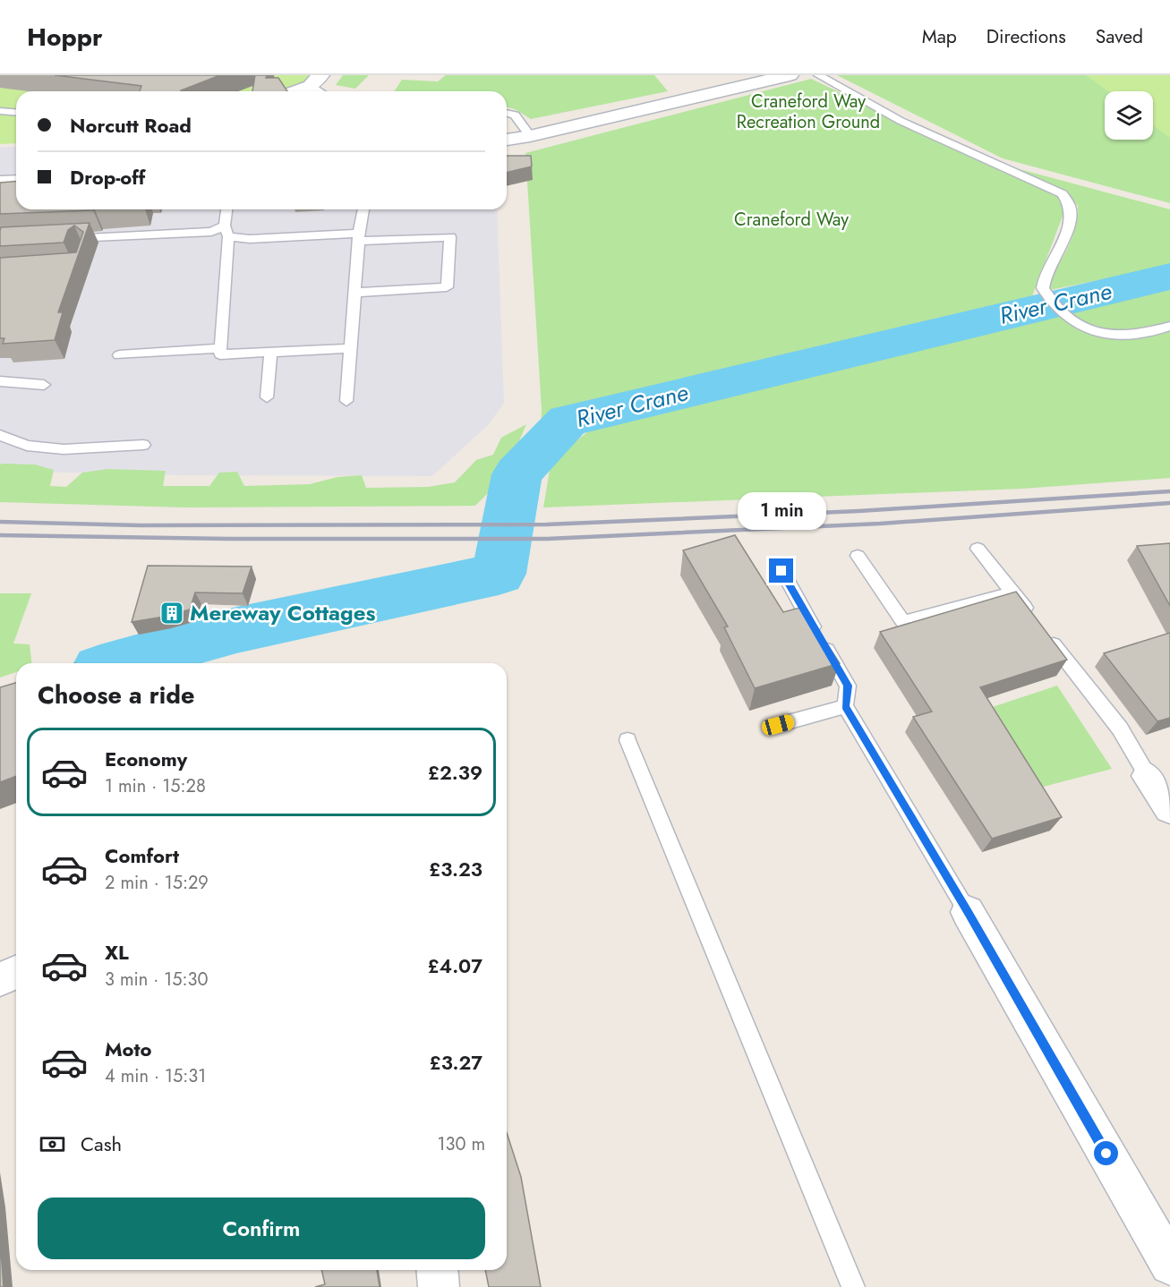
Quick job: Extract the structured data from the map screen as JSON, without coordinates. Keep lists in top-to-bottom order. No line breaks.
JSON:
{"water":["River Crane"],"parks":["Craneford Way Recreation Ground","Craneford Way"],"places":{"building":["Mereway Cottages"]},"page":{"header":"Hoppr","nav":["Map","Directions","Saved"],"banner":["Norcutt Road","Drop-off"],"bubble":"1 min","heading":"Choose a ride","list":[{"name":"Economy","note":"1 min · 15:28","value":"£2.39"},{"name":"Comfort","note":"2 min · 15:29","value":"£3.23"},{"name":"XL","note":"3 min · 15:30","value":"£4.07"},{"name":"Moto","note":"4 min · 15:31","value":"£3.27"}],"pay":["Cash","130 m"],"buttons":"Confirm"}}
